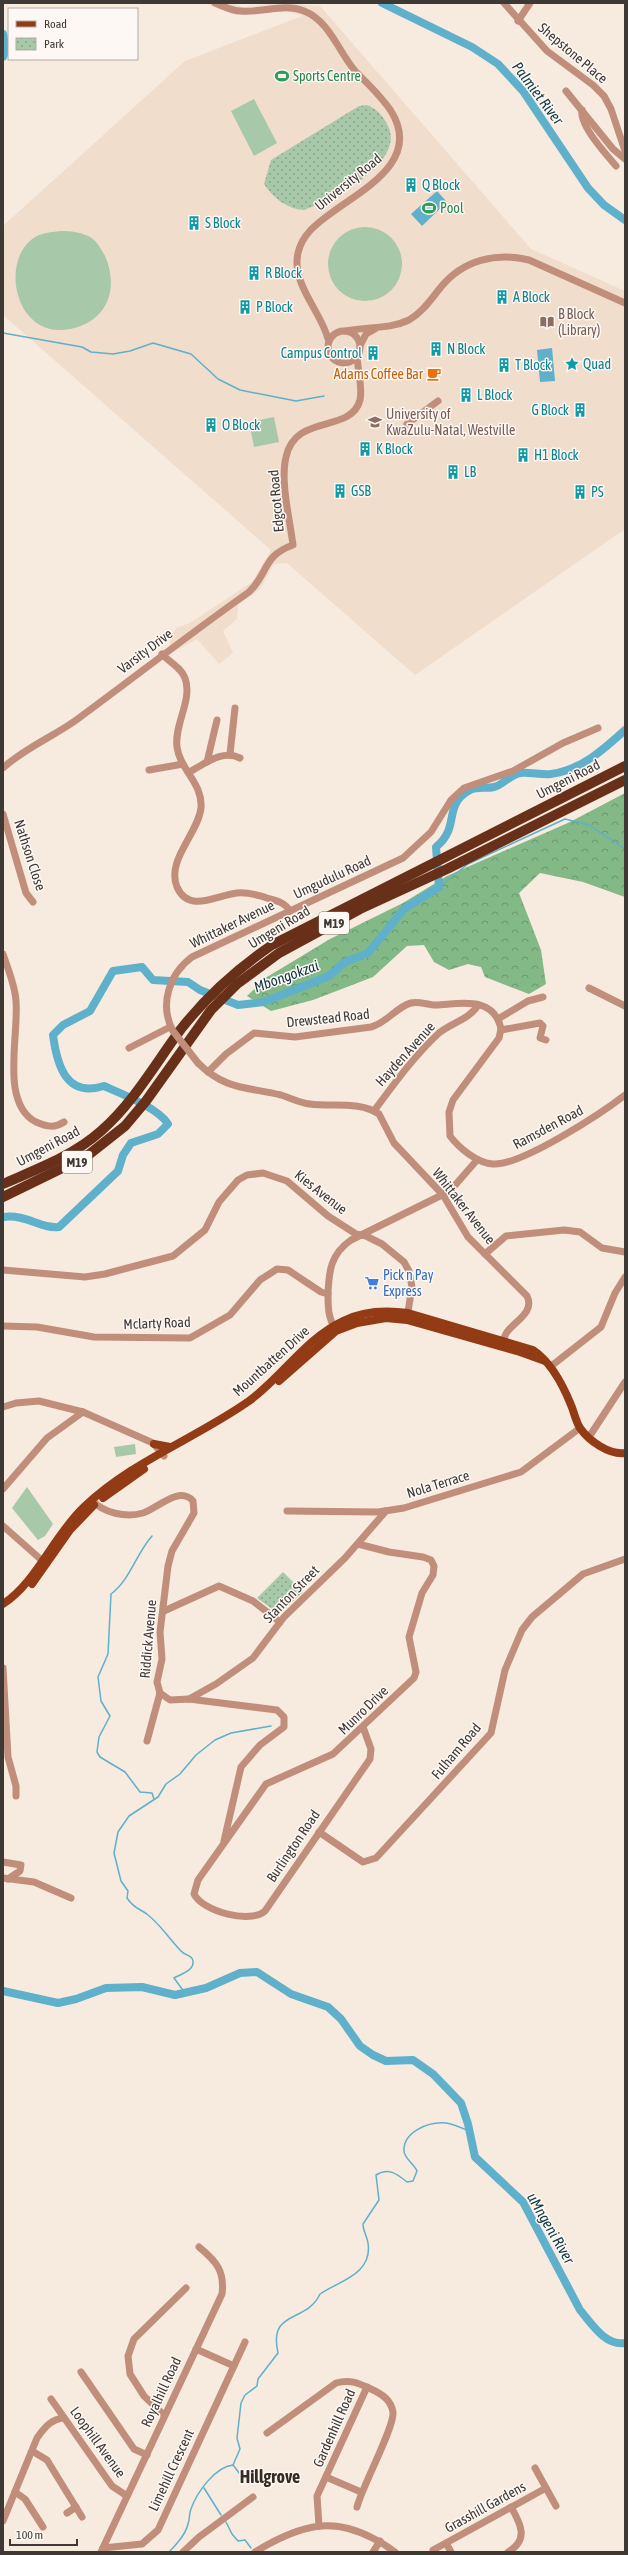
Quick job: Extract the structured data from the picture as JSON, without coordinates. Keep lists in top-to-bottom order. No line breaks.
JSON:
{"streets":{"highway":["Umgeni Road","M19"],"main road":["Mountbatten Drive"],"street":["Shepstone Place","University Road","Edgcot Road","Varsity Drive","Nathson Close","Umgudulu Road","Whittaker Avenue","Drewstead Road","Hayden Avenue","Ramsden Road","Kies Avenue","Mclarty Road","Nola Terrace","Stanton Street","Riddick Avenue","Munro Drive","Fulham Road","Burlington Road","Royalhill Road","Gardenhill Road","Loophill Avenue","Limehill Crescent","Grasshill Gardens"]},"crossings":[["University Road","Edgcot Road"],["Edgcot Road","Varsity Drive"],["Varsity Drive","Umgudulu Road"],["Umgudulu Road","Whittaker Avenue"],["Whittaker Avenue","Drewstead Road"],["Whittaker Avenue","Hayden Avenue"],["Whittaker Avenue","Mountbatten Drive"],["Drewstead Road","Hayden Avenue"],["Kies Avenue","Mountbatten Drive"],["Mountbatten Drive","Nola Terrace"],["Mountbatten Drive","Riddick Avenue"],["Nola Terrace","Stanton Street"],["Stanton Street","Riddick Avenue"],["Stanton Street","Munro Drive"],["Riddick Avenue","Munro Drive"],["Munro Drive","Burlington Road"],["Fulham Road","Burlington Road"],["Royalhill Road","Loophill Avenue"],["Royalhill Road","Limehill Crescent"]],"districts":["Hillgrove"],"water":["Palmiet River","Mbongokzai","uMngeni River"],"places":{"sports":["Sports Centre","Pool"],"building":["Q Block","S Block","R Block","A Block","P Block","N Block","Campus Control","T Block","L Block","G Block","O Block","K Block","H1 Block","LB","GSB","PS"],"library":["B Block (Library)"],"place":["Quad"],"cafe":["Adams Coffee Bar"],"school or university":["University of KwaZulu-Natal, Westville"],"supermarket":["Pick n Pay Express"]},"legend":["Road","Park"],"scale_bar":"100 m"}
